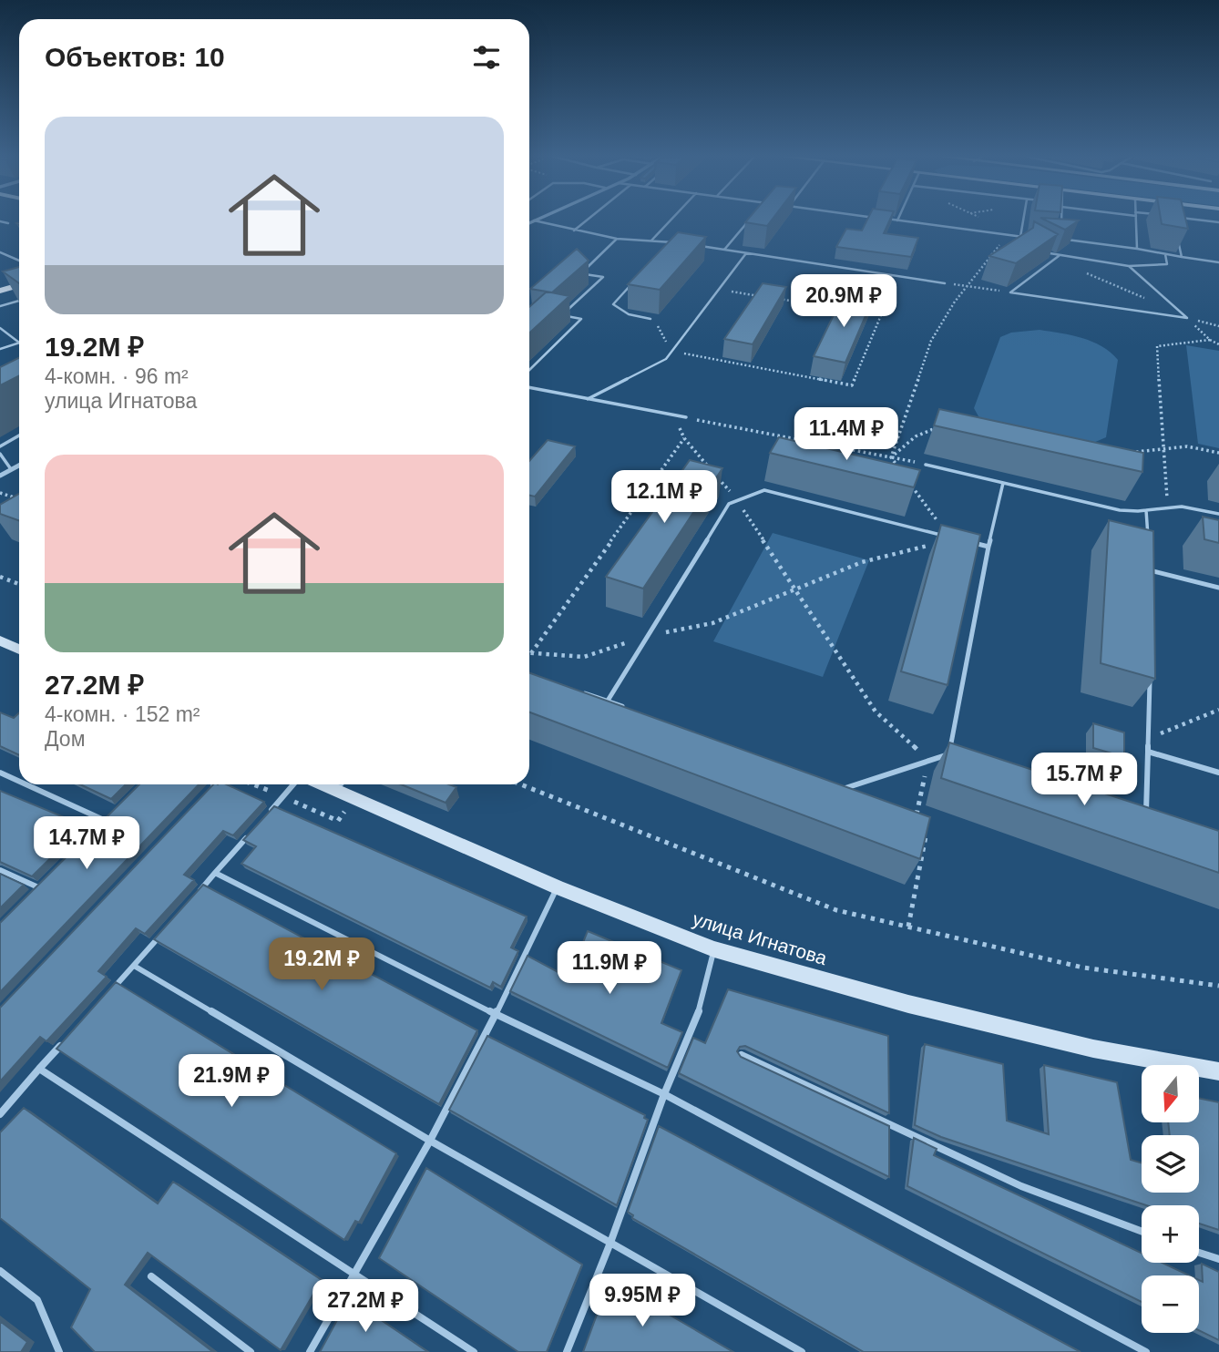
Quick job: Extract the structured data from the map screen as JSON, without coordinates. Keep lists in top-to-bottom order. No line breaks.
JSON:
{"streets":{"main road":["улица Игнатова"]},"north":"bottom","page":{"heading":"Объектов: 10","list":[{"name":"19.2M ₽","note":"4-комн. · 96 m² · улица Игнатова"},{"name":"27.2M ₽","note":"4-комн. · 152 m² · Дом"}],"price":["20.9M ₽","11.4M ₽","12.1M ₽","15.7M ₽","14.7M ₽","19.2M ₽","11.9M ₽","21.9M ₽","9.95M ₽","27.2M ₽"],"map_buttons":["+","−"]}}
